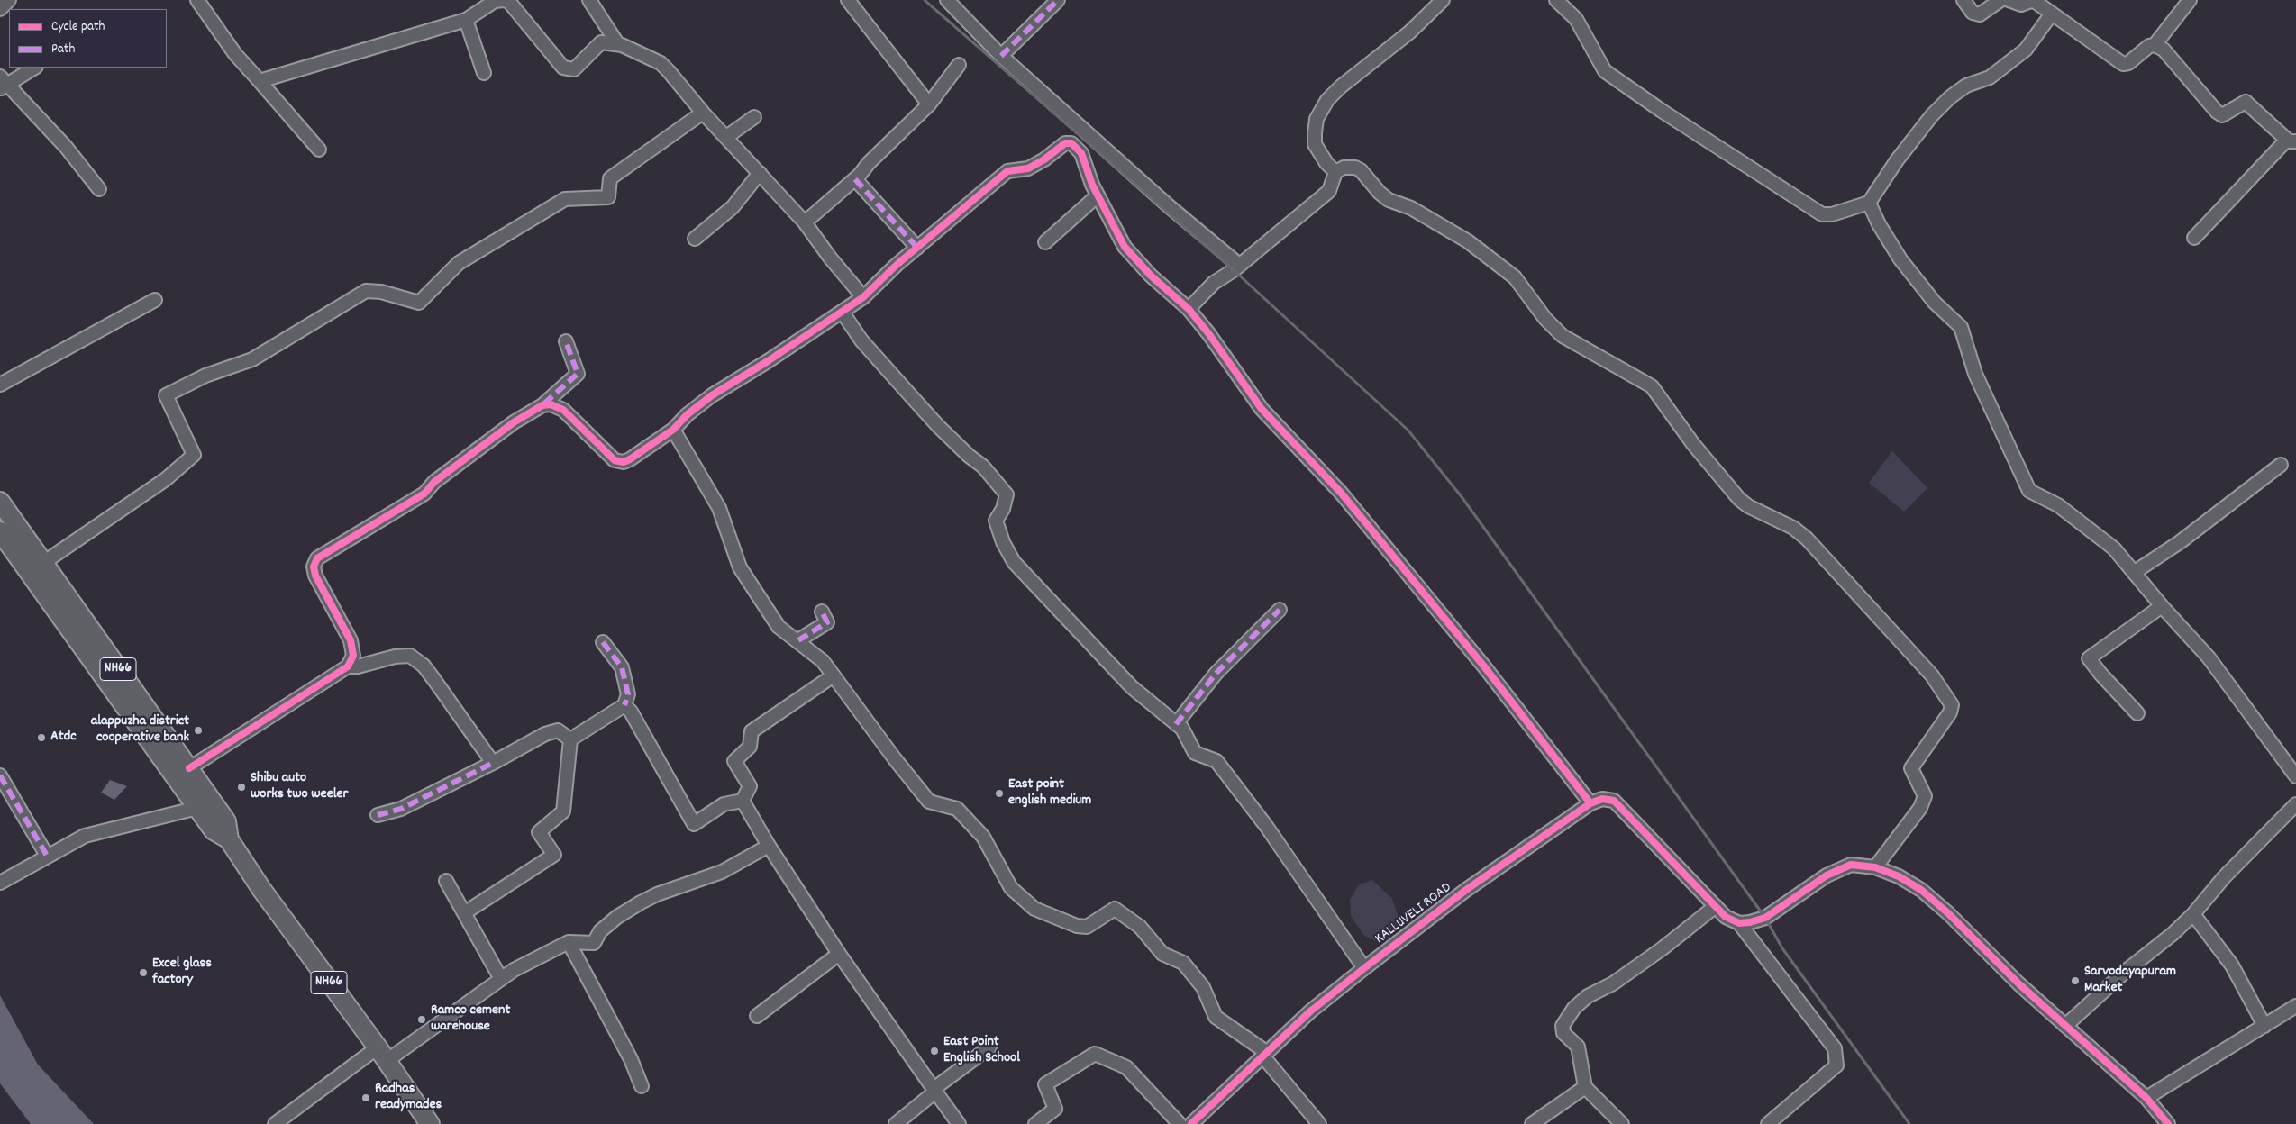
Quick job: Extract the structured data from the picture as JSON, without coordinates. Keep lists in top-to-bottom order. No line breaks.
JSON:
{"streets":{"highway":["NH66"],"street":["KALLUVELI ROAD"]},"places":["alappuzha district cooperative bank","Atdc","Shibu auto works two weeler","East point english medium","Excel glass factory","Sarvodayapuram Market","Ramco cement warehouse","East Point English School","Radhas readymades"],"legend":["Cycle path","Path"]}
